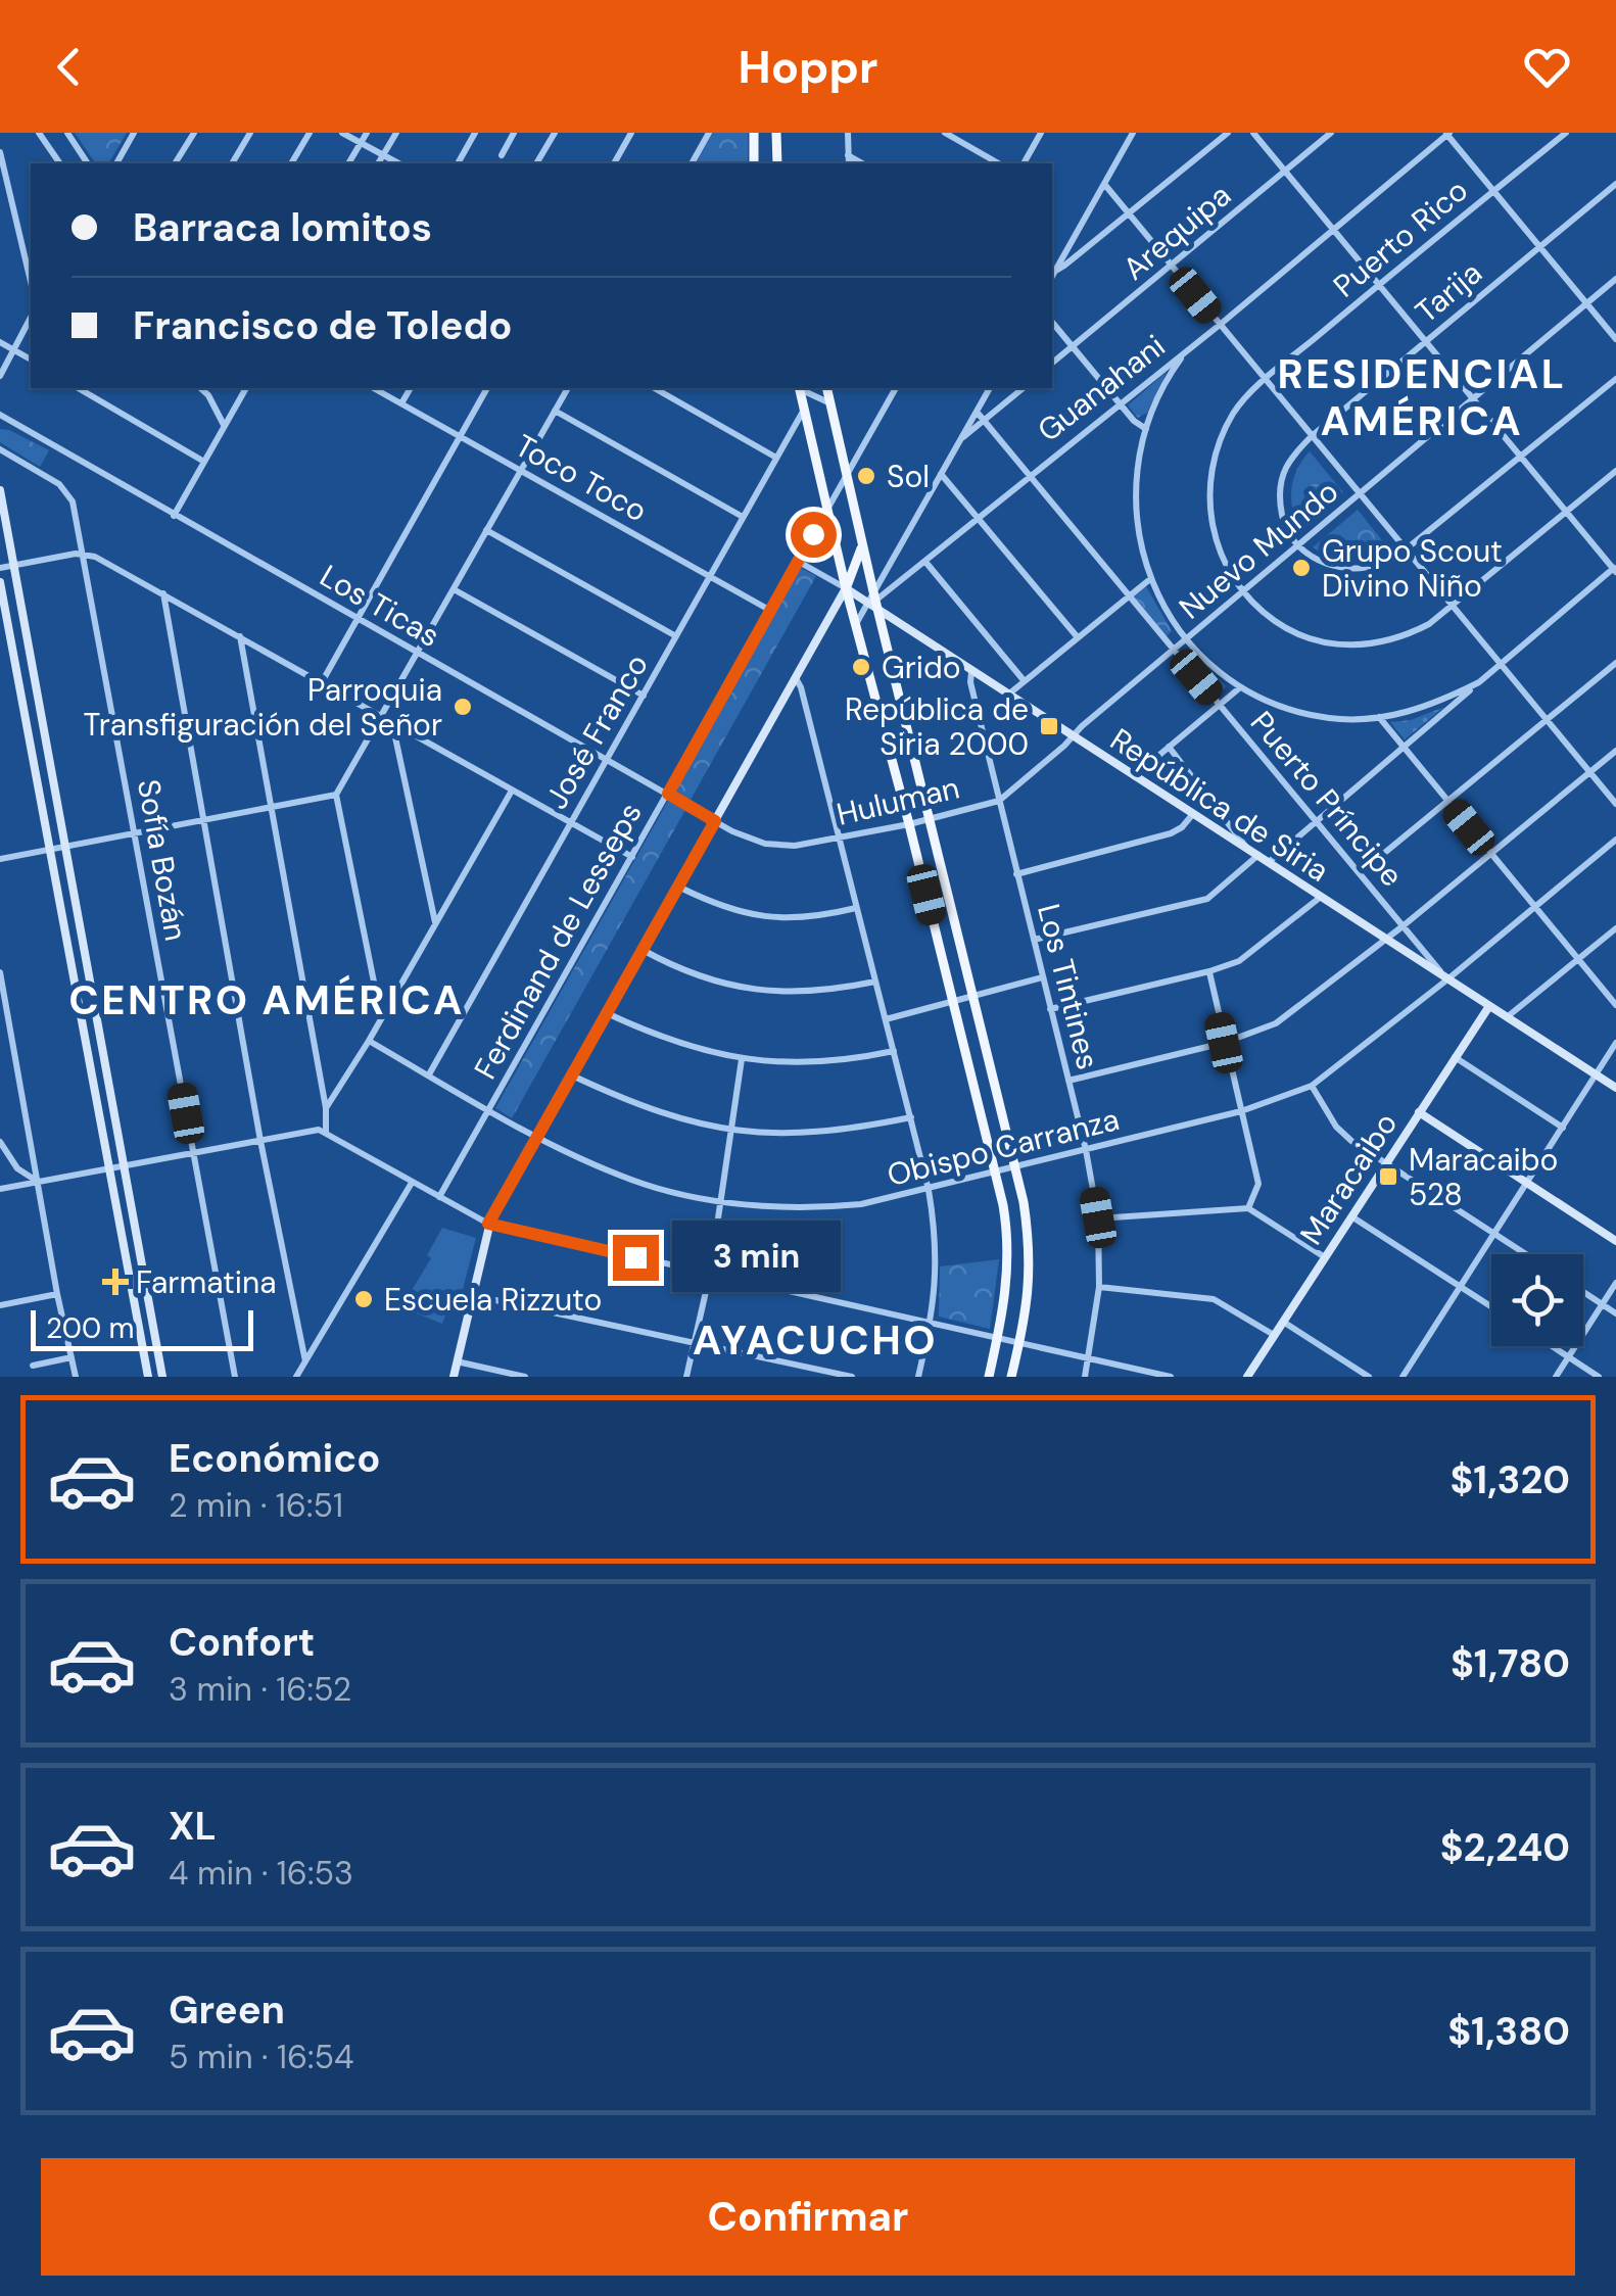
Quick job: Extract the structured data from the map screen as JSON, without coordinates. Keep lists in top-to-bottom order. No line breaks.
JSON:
{"streets":{"main road":["República de Siria","Maracaibo"],"street":["Arequipa","Puerto Rico","Tarija","Guanahani","Toco Toco","Nuevo Mundo","Los Ticas","José Franco","Puerto Príncipe","Huluman","Sofía Bozán","Ferdinand de Lesseps","Los Tintines","Obispo Carranza"]},"crossings":[["Puerto Rico","Nuevo Mundo"],["Tarija","Nuevo Mundo"],["Guanahani","Puerto Príncipe"],["Guanahani","República de Siria"],["Toco Toco","José Franco"],["Toco Toco","Ferdinand de Lesseps"],["Nuevo Mundo","Puerto Príncipe"],["Nuevo Mundo","Huluman"],["Nuevo Mundo","República de Siria"],["Los Ticas","José Franco"],["Los Ticas","Huluman"],["Los Ticas","Ferdinand de Lesseps"],["José Franco","Obispo Carranza"],["Puerto Príncipe","República de Siria"],["Puerto Príncipe","Obispo Carranza"],["Huluman","República de Siria"],["Huluman","Los Tintines"],["República de Siria","Ferdinand de Lesseps"],["República de Siria","Los Tintines"],["República de Siria","Obispo Carranza"],["República de Siria","Maracaibo"],["Ferdinand de Lesseps","Obispo Carranza"],["Los Tintines","Obispo Carranza"]],"districts":["RESIDENCIAL AMÉRICA","CENTRO AMÉRICA","AYACUCHO"],"places":{"other":["Sol","Grupo Scout Divino Niño","Grido","Parroquia Transfiguración del Señor","Escuela Rizzuto"],"transit":["República de Siria 2000","Maracaibo 528"],"health":["Farmatina"]},"scale_bar":"200 m","page":{"header":"Hoppr","banner":["Barraca lomitos","Francisco de Toledo"],"bubble":"3 min","scale":"200 m","list":[{"name":"Económico","note":"2 min · 16:51","value":"$1,320"},{"name":"Confort","note":"3 min · 16:52","value":"$1,780"},{"name":"XL","note":"4 min · 16:53","value":"$2,240"},{"name":"Green","note":"5 min · 16:54","value":"$1,380"}],"buttons":"Confirmar"}}
